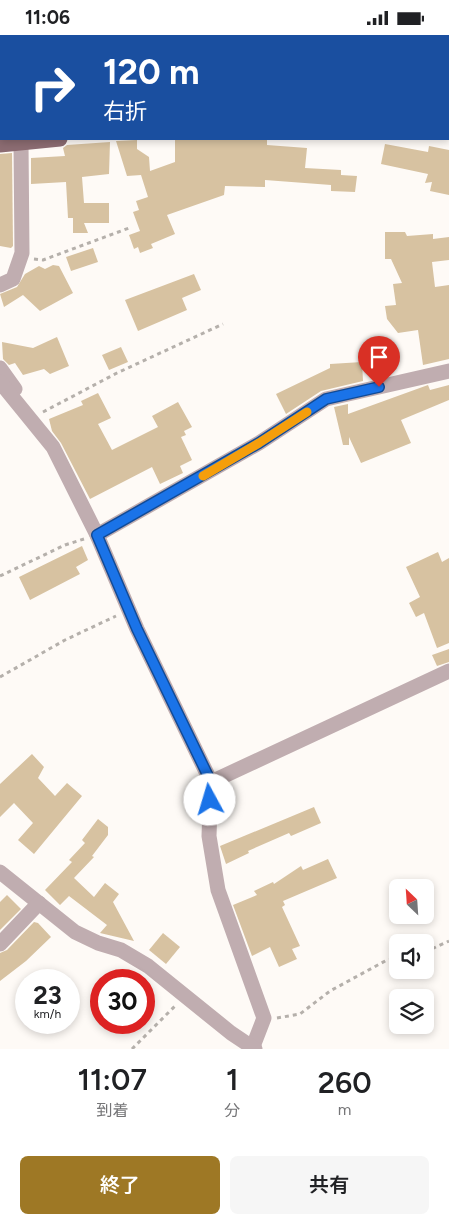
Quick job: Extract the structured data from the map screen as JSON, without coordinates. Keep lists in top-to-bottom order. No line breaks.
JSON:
{"north":"top left","page":{"status":"11:06","turn":["120 m","右折"],"speed":"23 km/h","limit":"30","eta":["11:07","到着","1","分","260","m"],"buttons":["終了","共有"]}}
